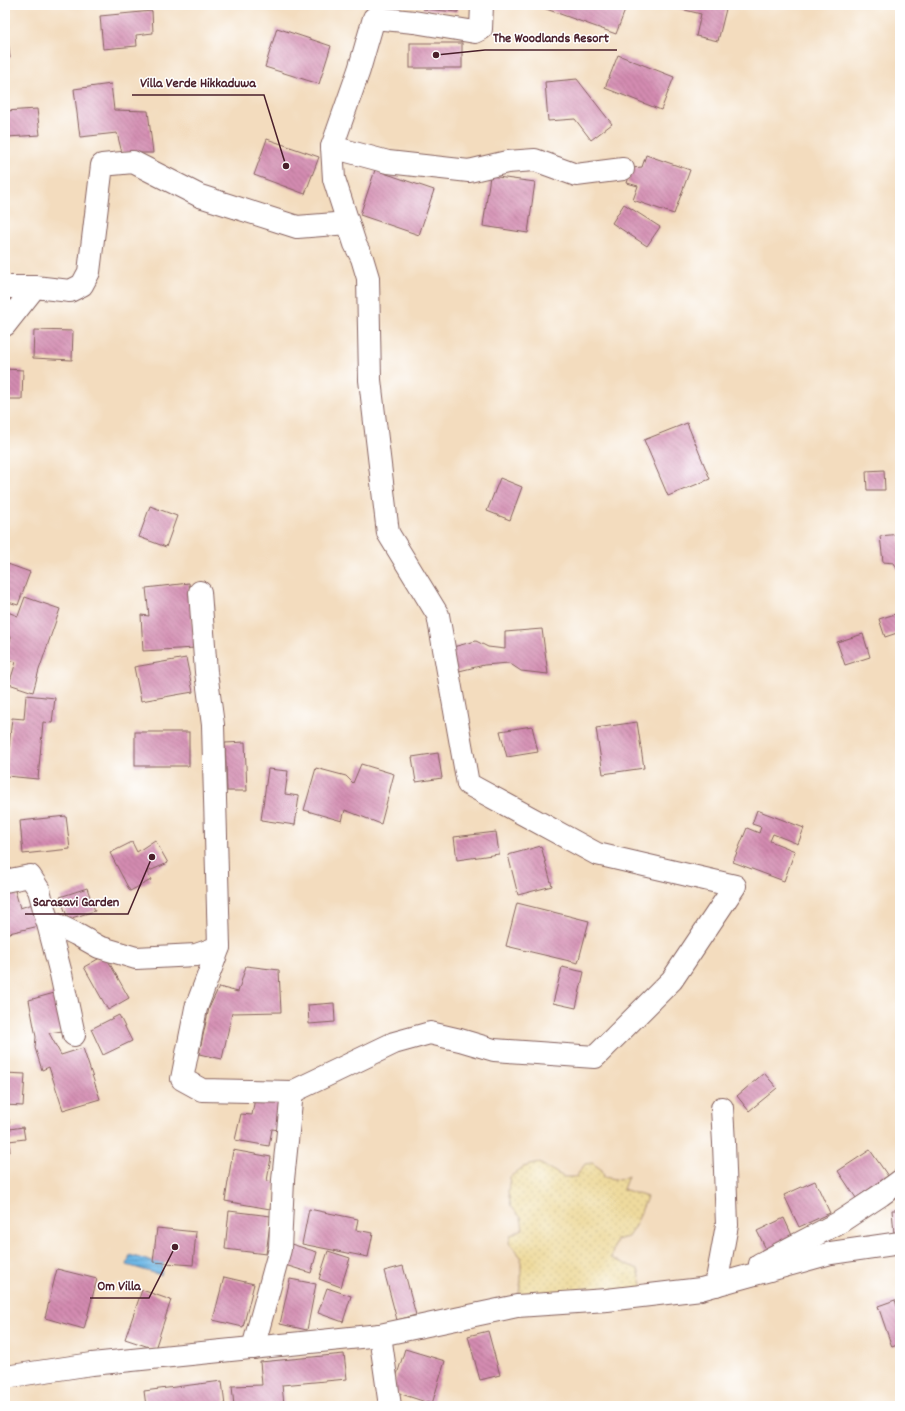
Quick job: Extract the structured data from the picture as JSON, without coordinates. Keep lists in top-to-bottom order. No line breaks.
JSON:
{"places":["The Woodlands Resort","Villa Verde Hikkaduwa","Sarasavi Garden","Om Villa"]}
